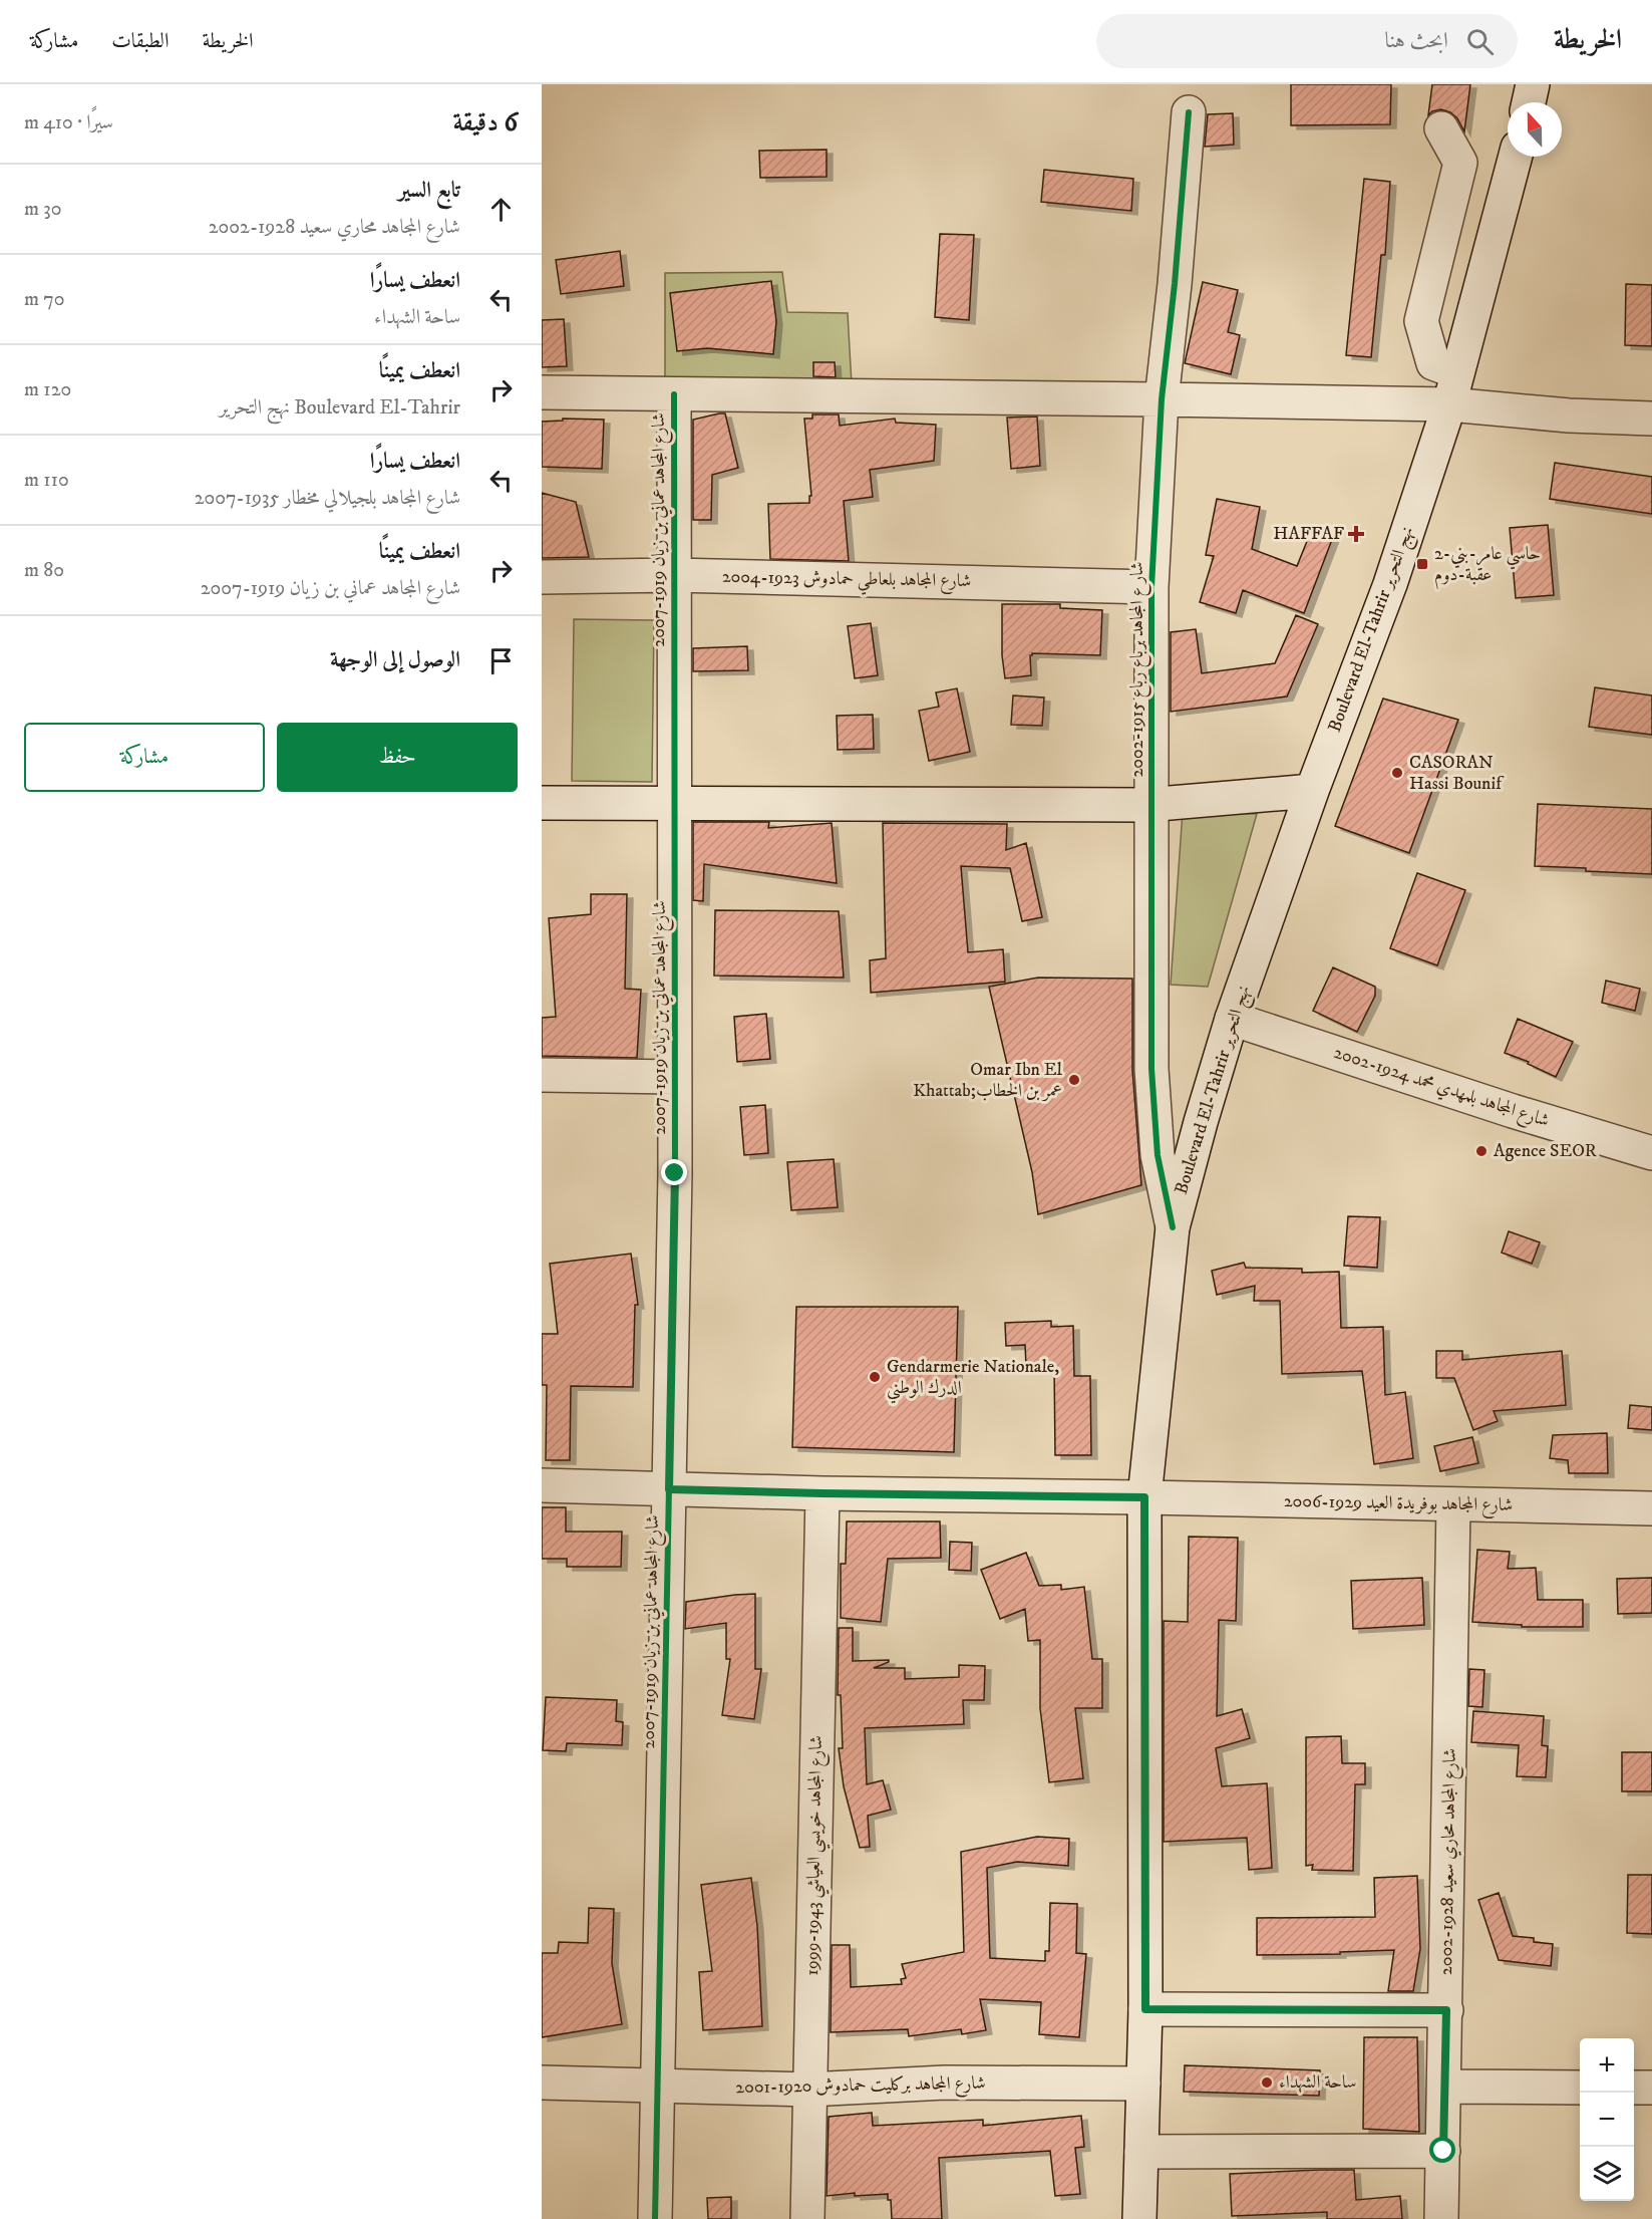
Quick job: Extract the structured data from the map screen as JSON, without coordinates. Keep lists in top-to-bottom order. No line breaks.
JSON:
{"streets":{"street":["شارع المجاهد عماني بن زيان 1919-2007","شارع المجاهد بلعاطي حمادوش 1923-2004","Boulevard El-Tahrir نهج التحرير","شار ع المجاهد برباع رباع 1915-2002","شارع المجاهد بلمهدي محمد 1924-2002","شارع المجاهد بوفريدة العيد 1929-2006","شارع المجاهد خويسي العياشي 1943-1999","شارع المجاهد محاري سعيد 1928-2002","شارع المجاهد بركليت حمادوش 1920-2001"]},"crossings":[["شارع المجاهد عماني بن زيان 1919-2007","شارع المجاهد بلعاطي حمادوش 1923-2004"],["شارع المجاهد عماني بن زيان 1919-2007","شارع المجاهد بوفريدة العيد 1929-2006"],["شارع المجاهد عماني بن زيان 1919-2007","شارع المجاهد بركليت حمادوش 1920-2001"],["شارع المجاهد بلعاطي حمادوش 1923-2004","شار ع المجاهد برباع رباع 1915-2002"],["Boulevard El-Tahrir نهج التحرير","شار ع المجاهد برباع رباع 1915-2002"],["Boulevard El-Tahrir نهج التحرير","شارع المجاهد بلمهدي محمد 1924-2002"],["Boulevard El-Tahrir نهج التحرير","شارع المجاهد بوفريدة العيد 1929-2006"],["Boulevard El-Tahrir نهج التحرير","شارع المجاهد بركليت حمادوش 1920-2001"],["شارع المجاهد بوفريدة العيد 1929-2006","شارع المجاهد خويسي العياشي 1943-1999"],["شارع المجاهد بوفريدة العيد 1929-2006","شارع المجاهد محاري سعيد 1928-2002"],["شارع المجاهد خويسي العياشي 1943-1999","شارع المجاهد بركليت حمادوش 1920-2001"]],"places":{"health":["HAFFAF"],"transit":["2-حاسي عامر-بني عقبة-دوم"],"other":["CASORAN Hassi Bounif","Omar Ibn El Khattab;عمر بن الخطاب","Agence SEOR","Gendarmerie Nationale, الدرك الوطني","ساحة الشهداء"]},"north":"top","page":{"header":"الخريطة","search":"ابحث هنا","nav":["الخريطة","الطبقات","مشاركة"],"heading":["6 دقيقة","سيرًا · 410 m"],"list":[["تابع السير","شارع المجاهد محاري سعيد 1928-2002","30 m"],["انعطف يسارًا","ساحة الشهداء","70 m"],["انعطف يمينًا","Boulevard El-Tahrir نهج التحرير","120 m"],["انعطف يسارًا","شارع المجاهد بلجيلالي مخطار 1935-2007","110 m"],["انعطف يمينًا","شارع المجاهد عماني بن زيان 1919-2007","80 m"],"الوصول إلى الوجهة"],"buttons":["حفظ","مشاركة"],"map_buttons":["+","−"]}}
